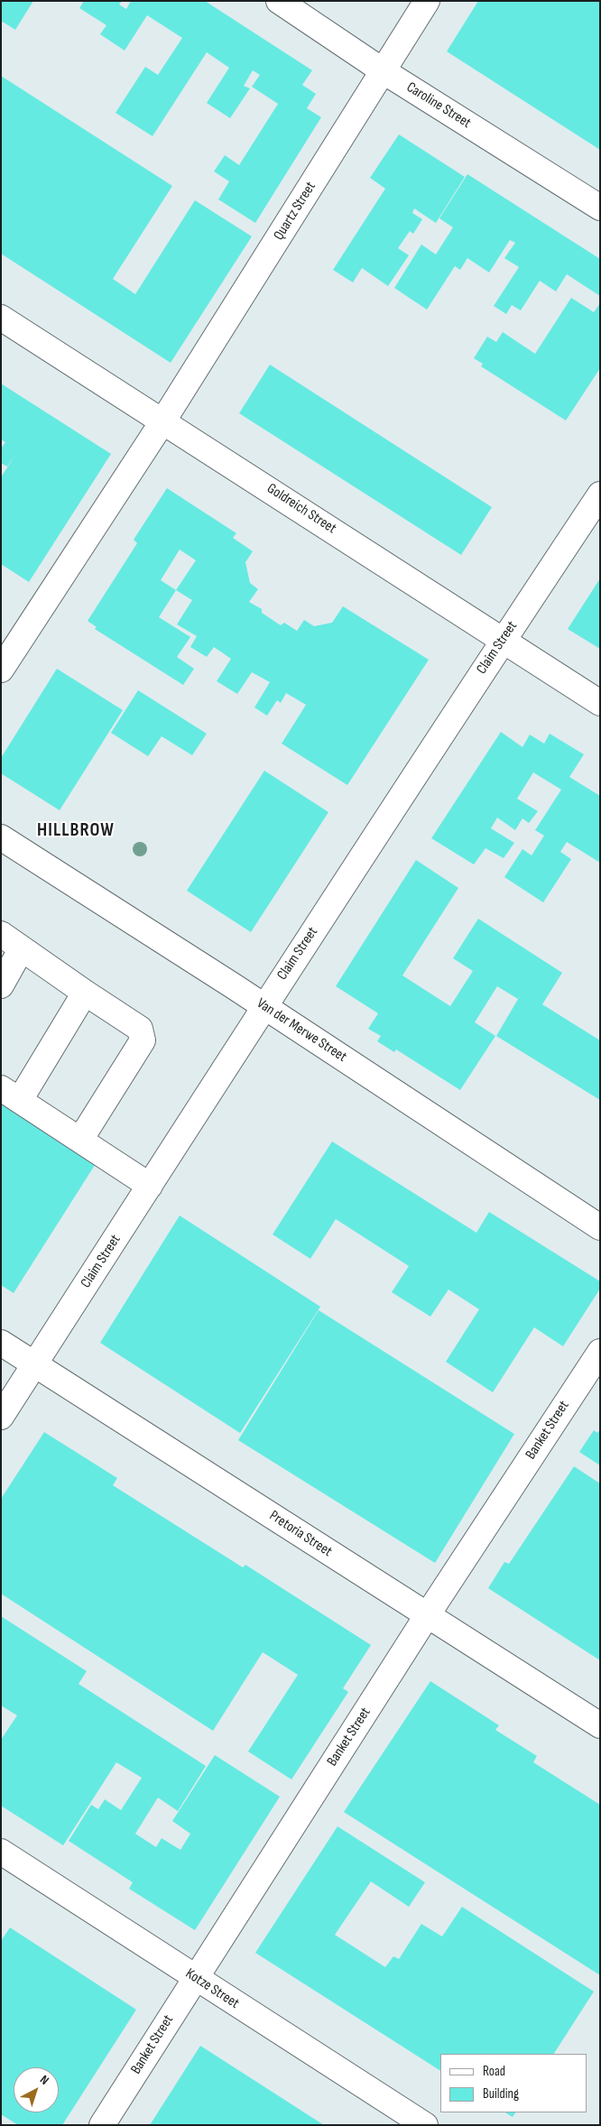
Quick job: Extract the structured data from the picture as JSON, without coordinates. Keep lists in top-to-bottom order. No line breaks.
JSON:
{"streets":{"street":["Caroline Street","Quartz Street","Goldreich Street","Claim Street","Van der Merwe Street","Banket Street","Pretoria Street","Kotze Street"]},"crossings":[["Caroline Street","Quartz Street"],["Quartz Street","Goldreich Street"],["Goldreich Street","Claim Street"],["Claim Street","Van der Merwe Street"],["Claim Street","Pretoria Street"],["Banket Street","Pretoria Street"],["Banket Street","Kotze Street"]],"districts":["HILLBROW"],"legend":["Road","Building"],"north":"top right"}
